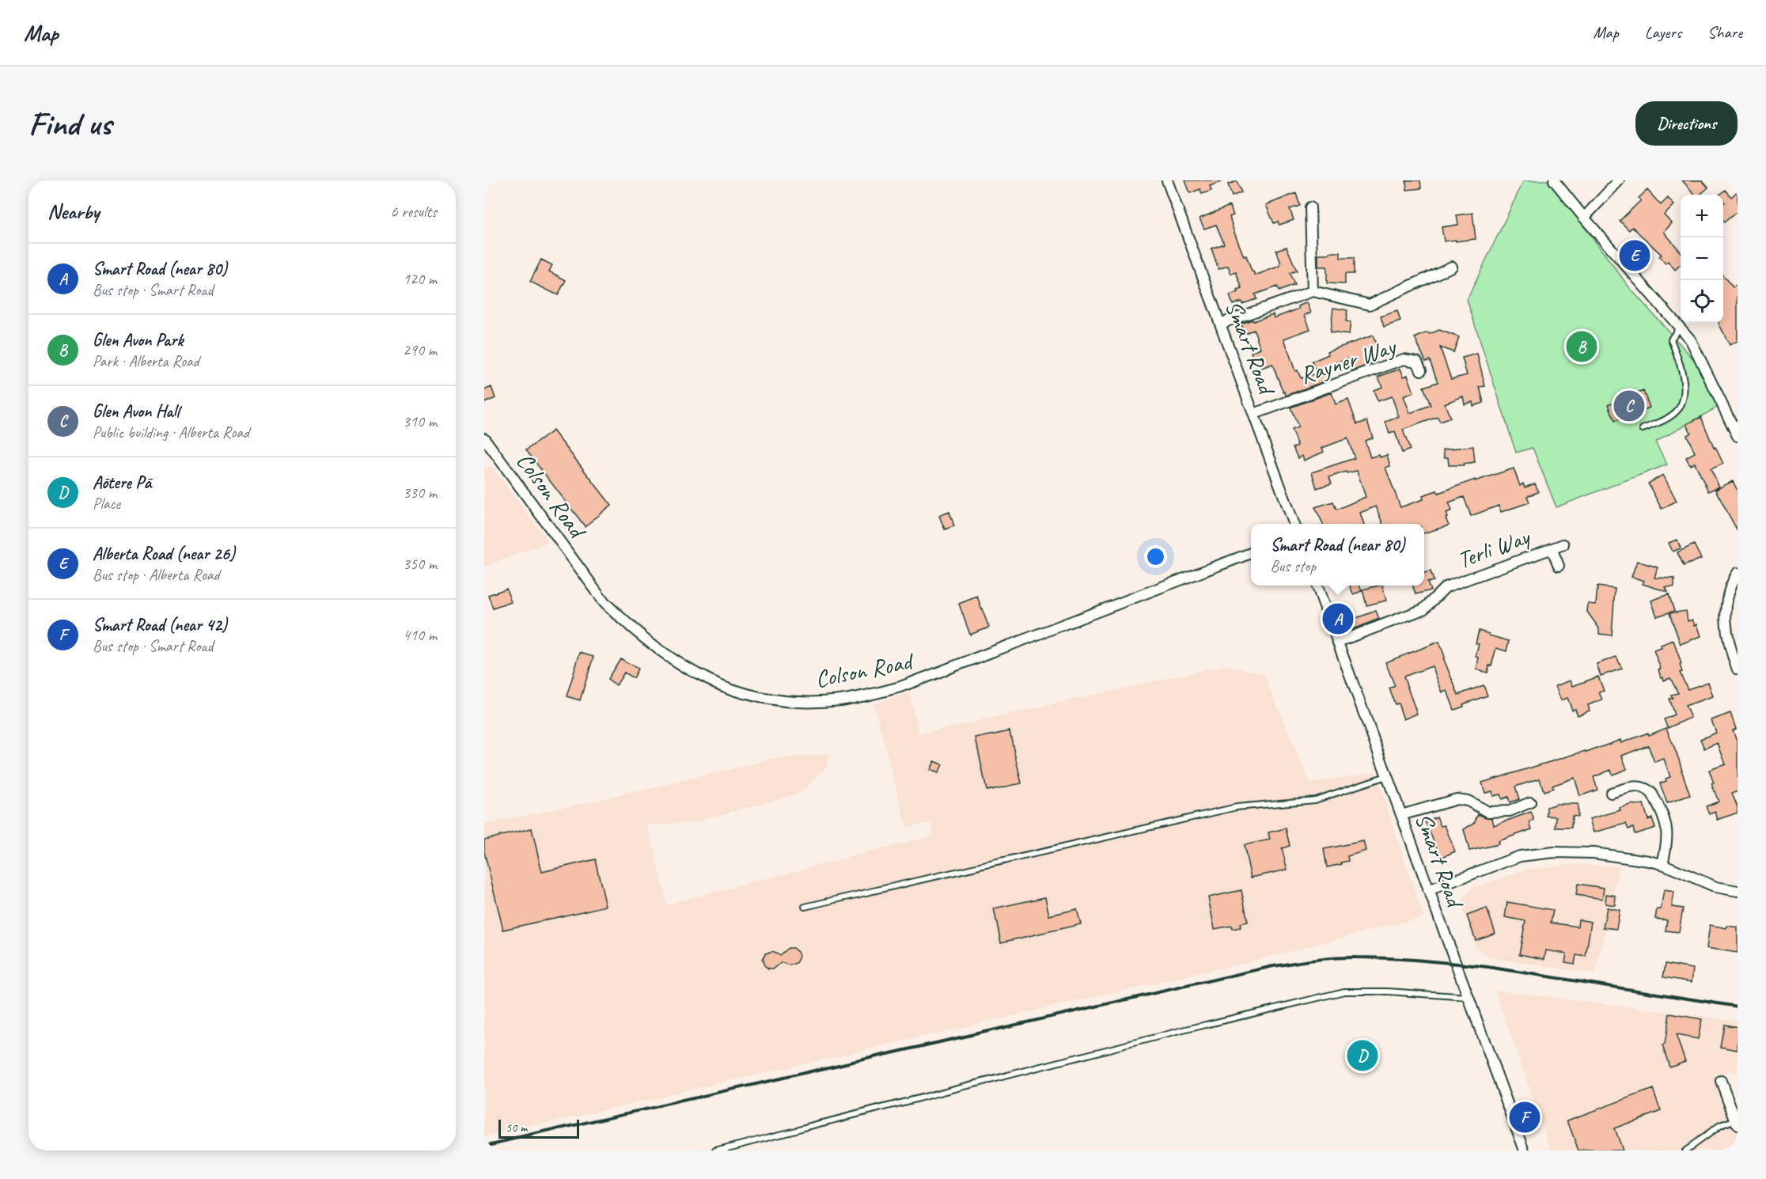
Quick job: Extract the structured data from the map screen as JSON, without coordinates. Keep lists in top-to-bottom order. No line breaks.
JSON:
{"streets":{"street":["Smart Road","Rayner Way","Colson Road","Terli Way"]},"crossings":[["Smart Road","Rayner Way"],["Smart Road","Terli Way"]],"scale_bar":"50 m","page":{"header":"Map","nav":["Map","Layers","Share"],"buttons":"Directions","title":"Find us","heading":["Nearby","6 results"],"map_buttons":["+","−"],"pins":["E","B","C","A","D","F"],"list":[{"mark":"A","name":"Smart Road (near 80)","note":"Bus stop · Smart Road","value":"120 m"},{"mark":"B","name":"Glen Avon Park","note":"Park · Alberta Road","value":"290 m"},{"mark":"C","name":"Glen Avon Hall","note":"Public building · Alberta Road","value":"310 m"},{"mark":"D","name":"Aōtere Pā","note":"Place","value":"330 m"},{"mark":"E","name":"Alberta Road (near 26)","note":"Bus stop · Alberta Road","value":"350 m"},{"mark":"F","name":"Smart Road (near 42)","note":"Bus stop · Smart Road","value":"410 m"}],"popup":["Smart Road (near 80)","Bus stop"],"scale":"50 m"}}
